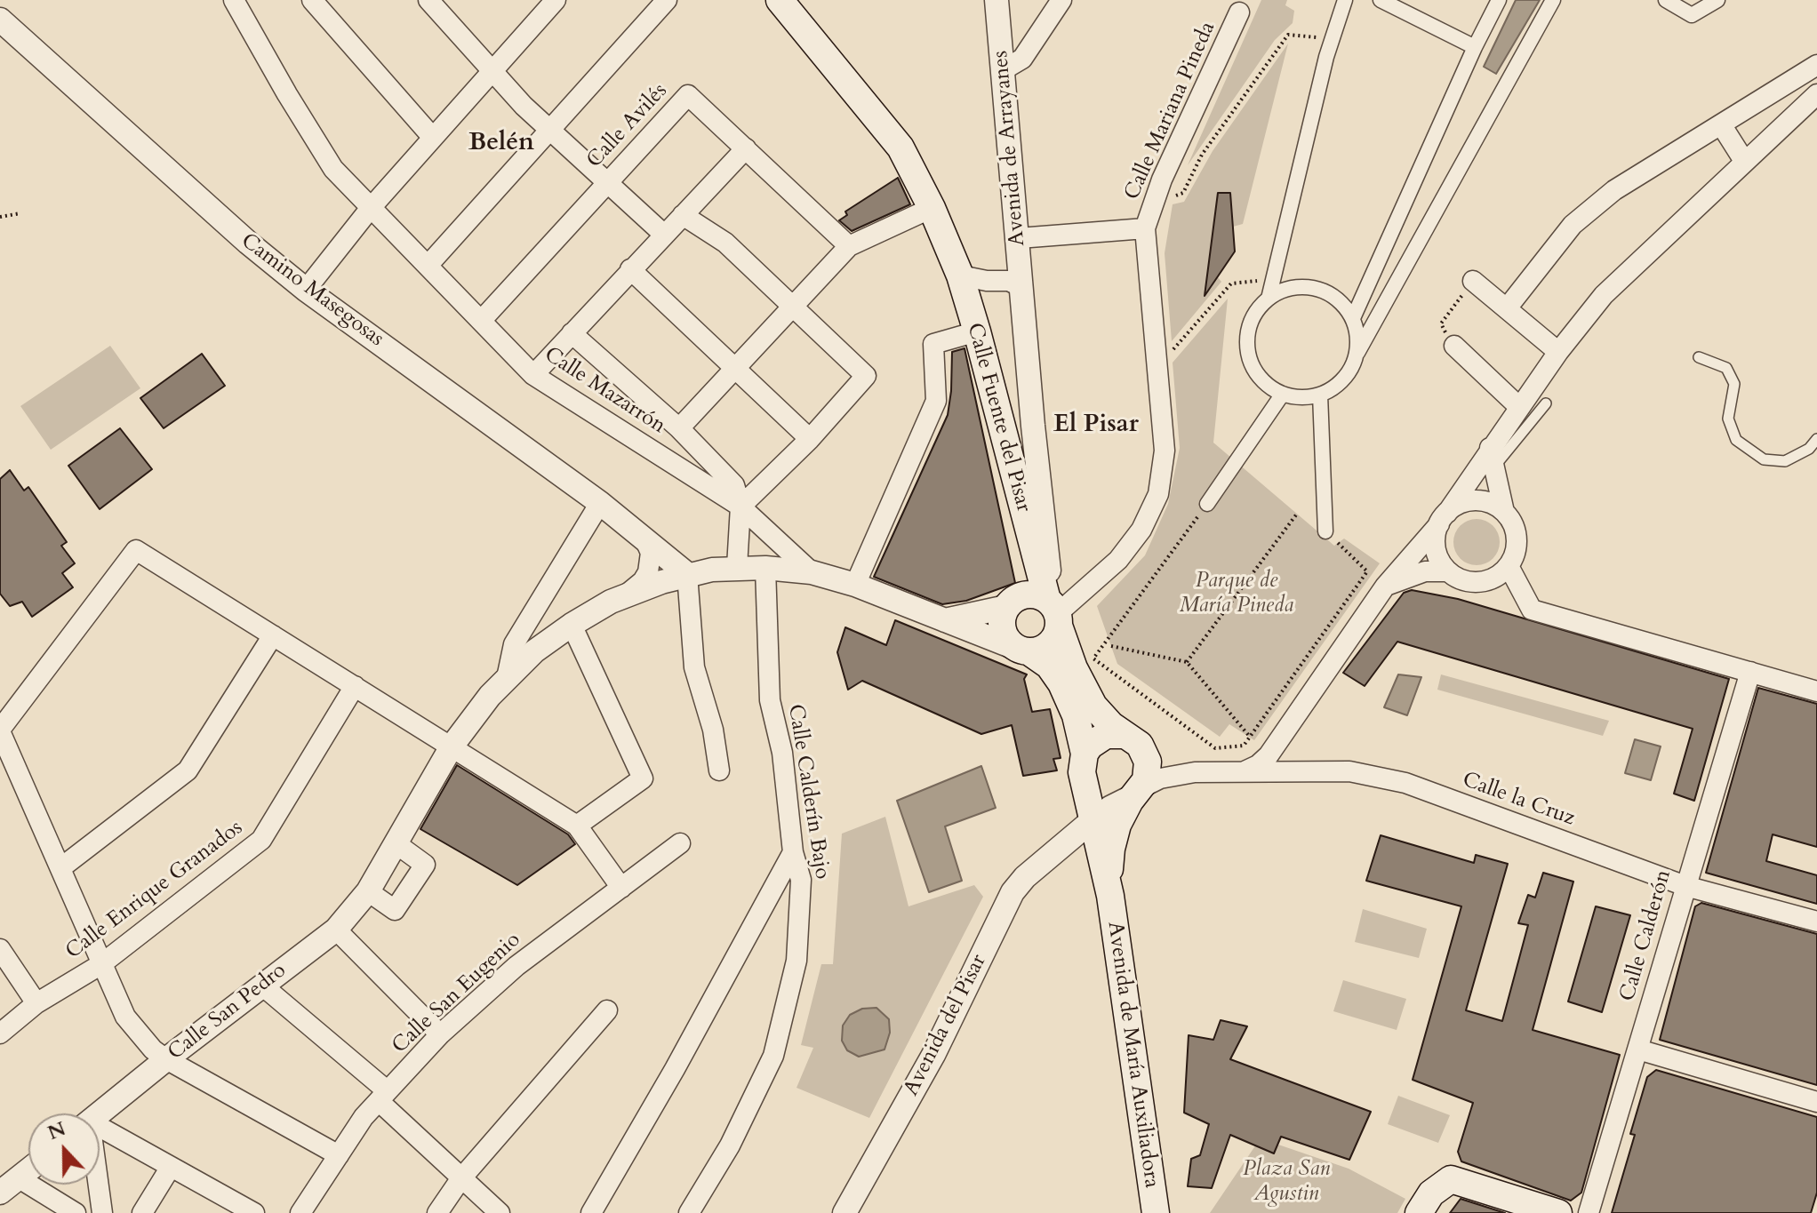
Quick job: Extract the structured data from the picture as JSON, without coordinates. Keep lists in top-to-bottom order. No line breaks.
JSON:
{"streets":{"main road":["Calle Fuente del Pisar","Avenida de María Auxiliadora"],"street":["Calle Mariana Pineda","Calle Avilés","Avenida de Arrayanes","Camino Masegosas","Calle Mazarrón","Calle Calderín Bajo","Calle la Cruz","Calle Enrique Granados","Calle Calderón","Calle San Eugenio","Calle San Pedro","Avenida del Pisar"]},"crossings":[["Calle Mariana Pineda","Avenida de Arrayanes"],["Calle Mariana Pineda","Calle Fuente del Pisar"],["Calle Mariana Pineda","Avenida de María Auxiliadora"],["Calle Avilés","Calle Mazarrón"],["Avenida de Arrayanes","Calle Fuente del Pisar"],["Avenida de Arrayanes","Avenida de María Auxiliadora"],["Camino Masegosas","Calle San Pedro"],["Calle Fuente del Pisar","Avenida de María Auxiliadora"],["Calle Calderín Bajo","Calle San Pedro"],["Calle la Cruz","Calle Calderón"],["Calle la Cruz","Avenida del Pisar"],["Calle la Cruz","Avenida de María Auxiliadora"],["Calle San Pedro","Avenida de María Auxiliadora"],["Avenida del Pisar","Avenida de María Auxiliadora"]],"districts":["Belén","El Pisar"],"parks":["Parque de María Pineda","Plaza San Agustin"],"north":"top"}
